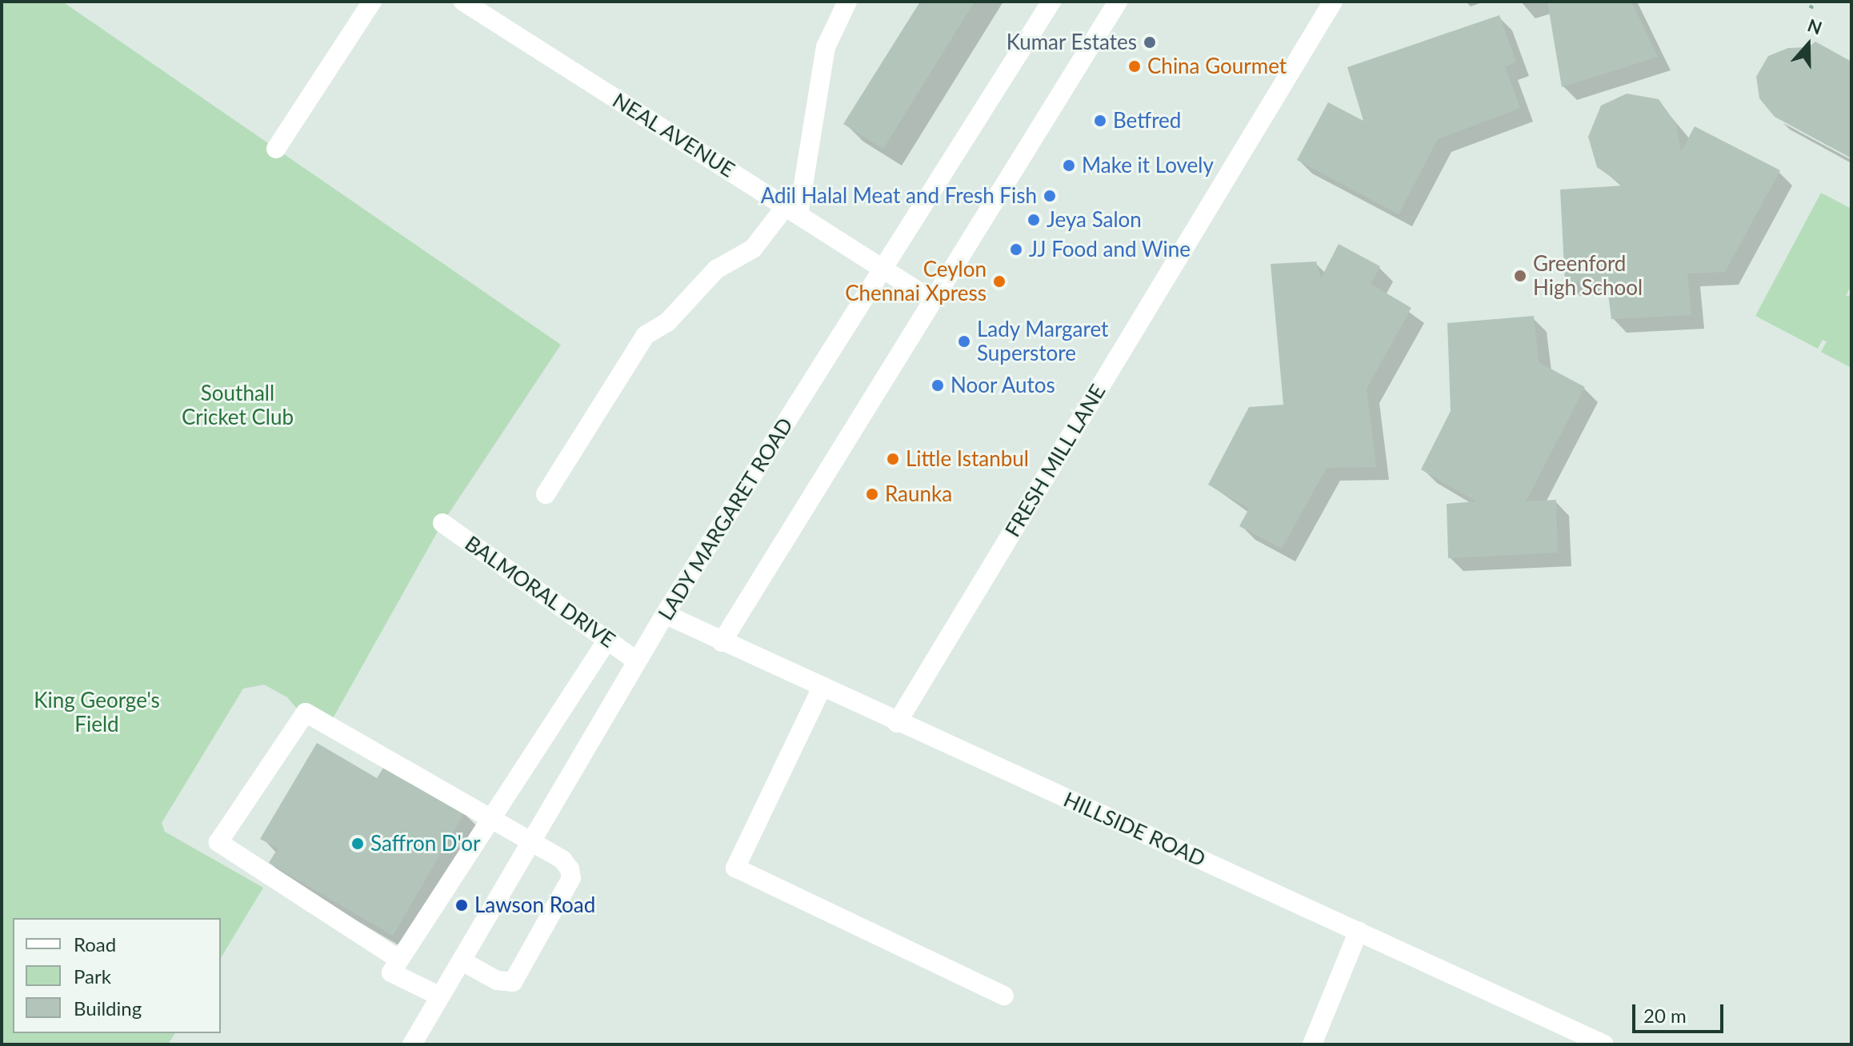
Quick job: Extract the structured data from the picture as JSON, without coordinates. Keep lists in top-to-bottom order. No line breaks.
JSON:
{"streets":{"street":["NEAL AVENUE","FRESH MILL LANE","LADY MARGARET ROAD","BALMORAL DRIVE","HILLSIDE ROAD"]},"crossings":[["NEAL AVENUE","LADY MARGARET ROAD"],["FRESH MILL LANE","HILLSIDE ROAD"],["LADY MARGARET ROAD","BALMORAL DRIVE"],["LADY MARGARET ROAD","HILLSIDE ROAD"]],"parks":["Southall Cricket Club","King George's Field"],"places":["Kumar Estates","China Gourmet","Betfred","Make it Lovely","Adil Halal Meat and Fresh Fish","Jeya Salon","JJ Food and Wine","Greenford High School","Ceylon Chennai Xpress","Lady Margaret Superstore","Noor Autos","Little Istanbul","Raunka","Saffron D'or","Lawson Road"],"legend":["Road","Park","Building"],"scale_bar":"20 m","north":"top"}
